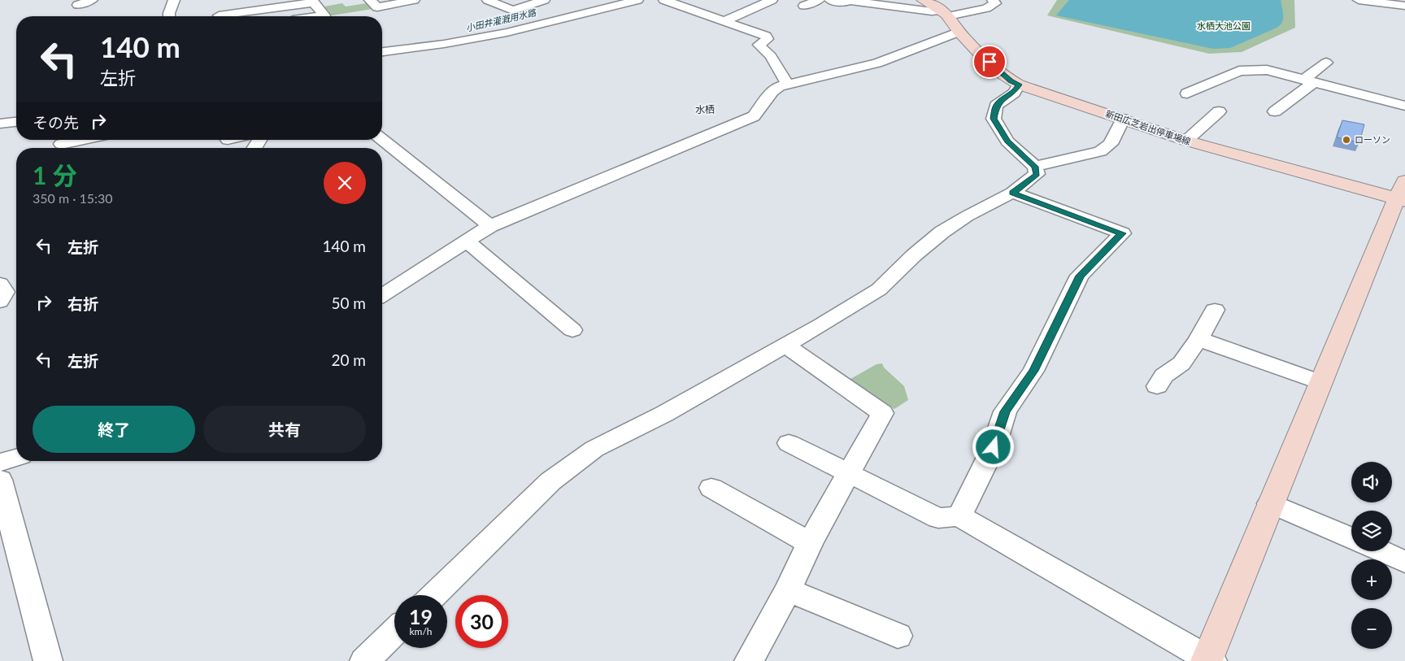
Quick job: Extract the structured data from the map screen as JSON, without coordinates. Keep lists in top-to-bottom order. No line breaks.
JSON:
{"streets":{"main road":["新田広芝岩出停車場線"]},"districts":["水栖"],"water":["小田井灌漑用水路"],"parks":["水栖大池公園"],"places":["ローソン"],"page":{"turn":["140 m","左折"],"then":"その先","heading":["1 分","350 m · 15:30"],"list":[{"name":"左折","value":"140 m"},{"name":"右折","value":"50 m"},{"name":"左折","value":"20 m"}],"buttons":["終了","共有"],"map_buttons":["+","−"],"speed":"19 km/h","limit":"30"}}
